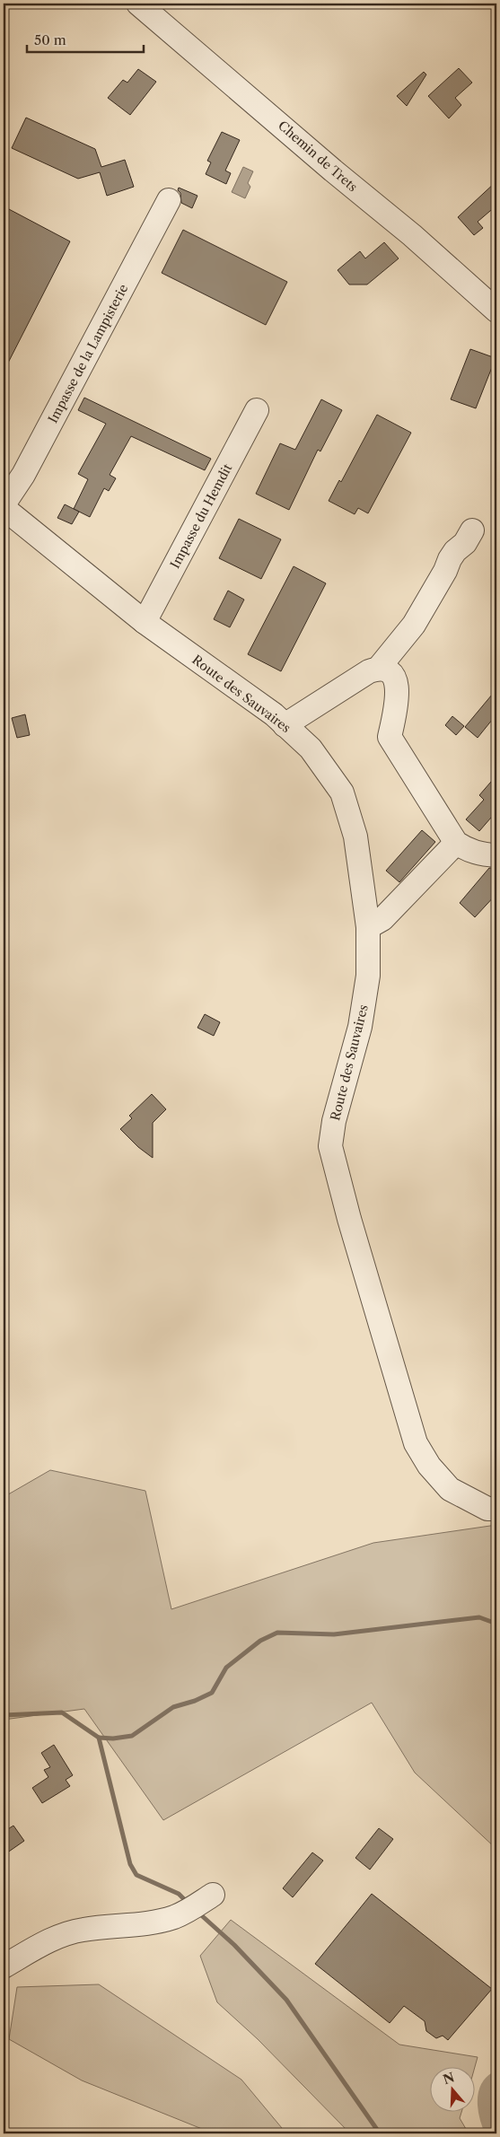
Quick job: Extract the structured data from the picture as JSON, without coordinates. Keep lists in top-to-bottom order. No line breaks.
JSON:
{"streets":{"street":["Chemin de Trets","Impasse de la Lampisterie","Impasse du Hemdit","Route des Sauvaires"]},"crossings":[["Impasse de la Lampisterie","Route des Sauvaires"],["Impasse du Hemdit","Route des Sauvaires"]],"scale_bar":"50 m","north":"top"}
